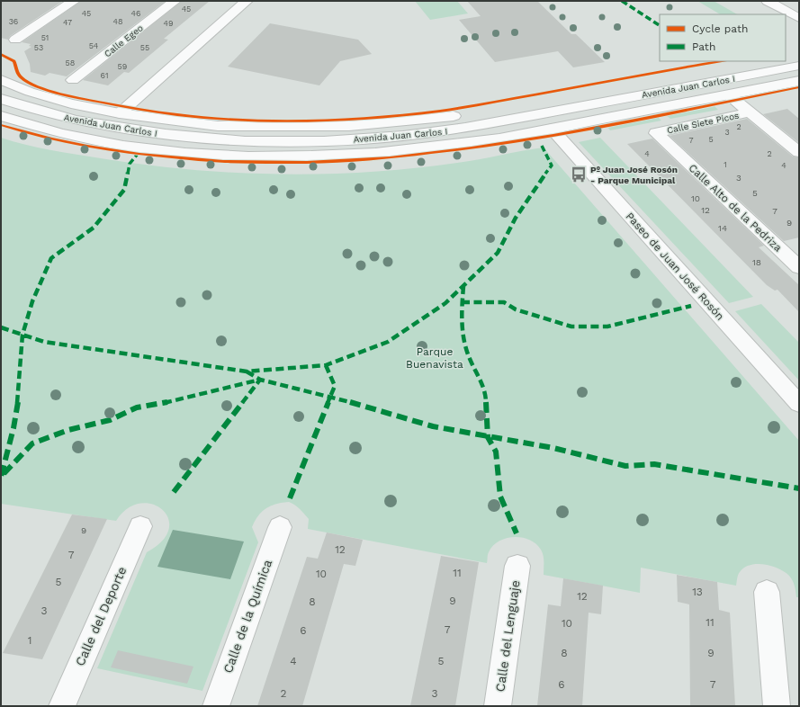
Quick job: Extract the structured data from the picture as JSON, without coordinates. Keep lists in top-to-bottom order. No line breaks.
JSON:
{"streets":{"main road":["Calle Egeo","Avenida Juan Carlos I","Calle Siete Picos","Calle Alto de la Pedriza","Paseo de Juan José Rosón","Calle del Deporte","Calle de la Química","Calle del Lenguaje"]},"crossings":[["Avenida Juan Carlos I","Paseo de Juan José Rosón"],["Calle Siete Picos","Calle Alto de la Pedriza"]],"parks":["Parque Buenavista"],"places":{"bus stop":["Pº Juan José Rosón - Parque Municipal"]},"house_numbers":["45","45","46","36","48","47","49","51","54","53","55","58","59","61","2","3","5","7","4","2","1","4","3","5","10","12","7","9","14","18","9","12","7","11","10","5","13","12","9","8","3","11","10","7","6","1","8","9","4","5","6","7","2","3"],"legend":["Cycle path","Path"]}
